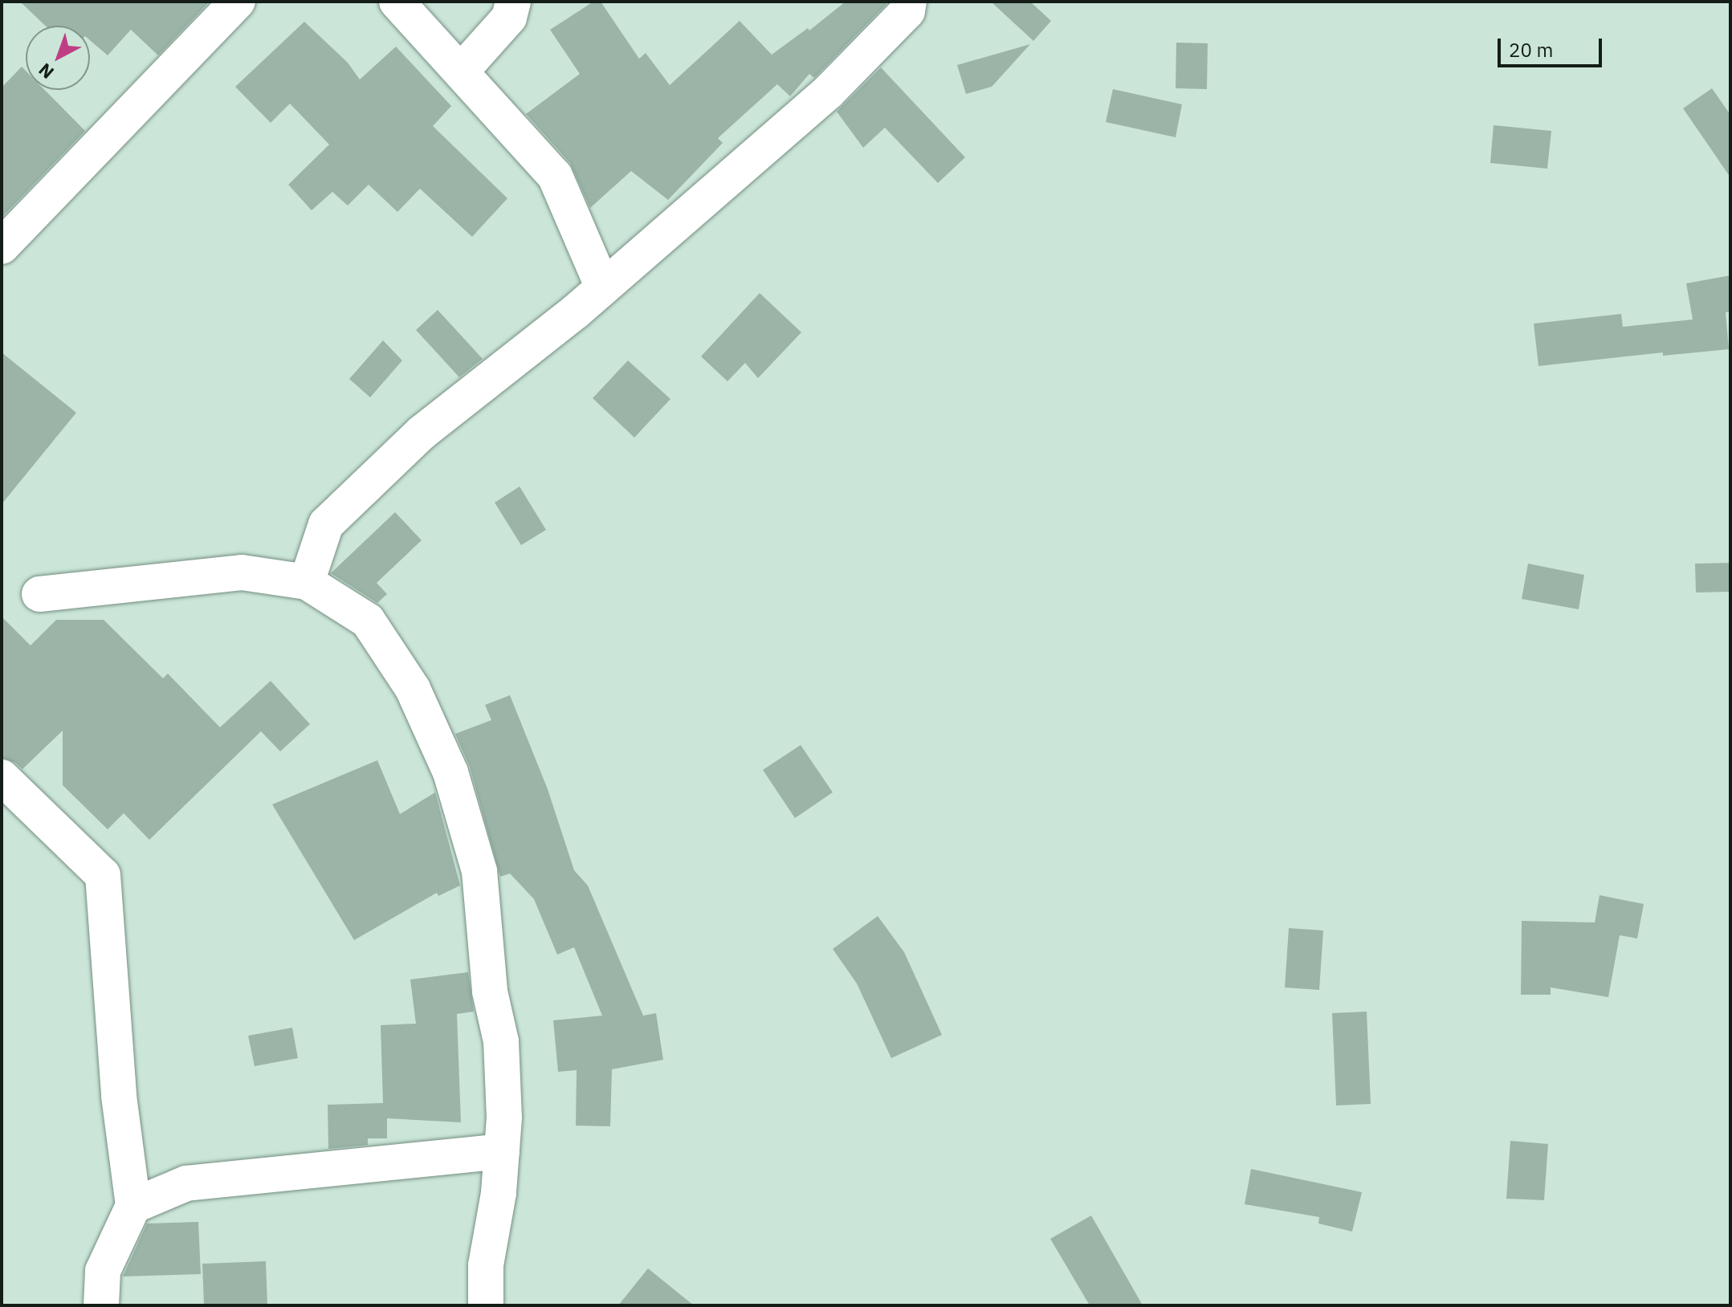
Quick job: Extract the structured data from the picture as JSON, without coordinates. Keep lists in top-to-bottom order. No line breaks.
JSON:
{"scale_bar":"20 m","north":"bottom left"}
